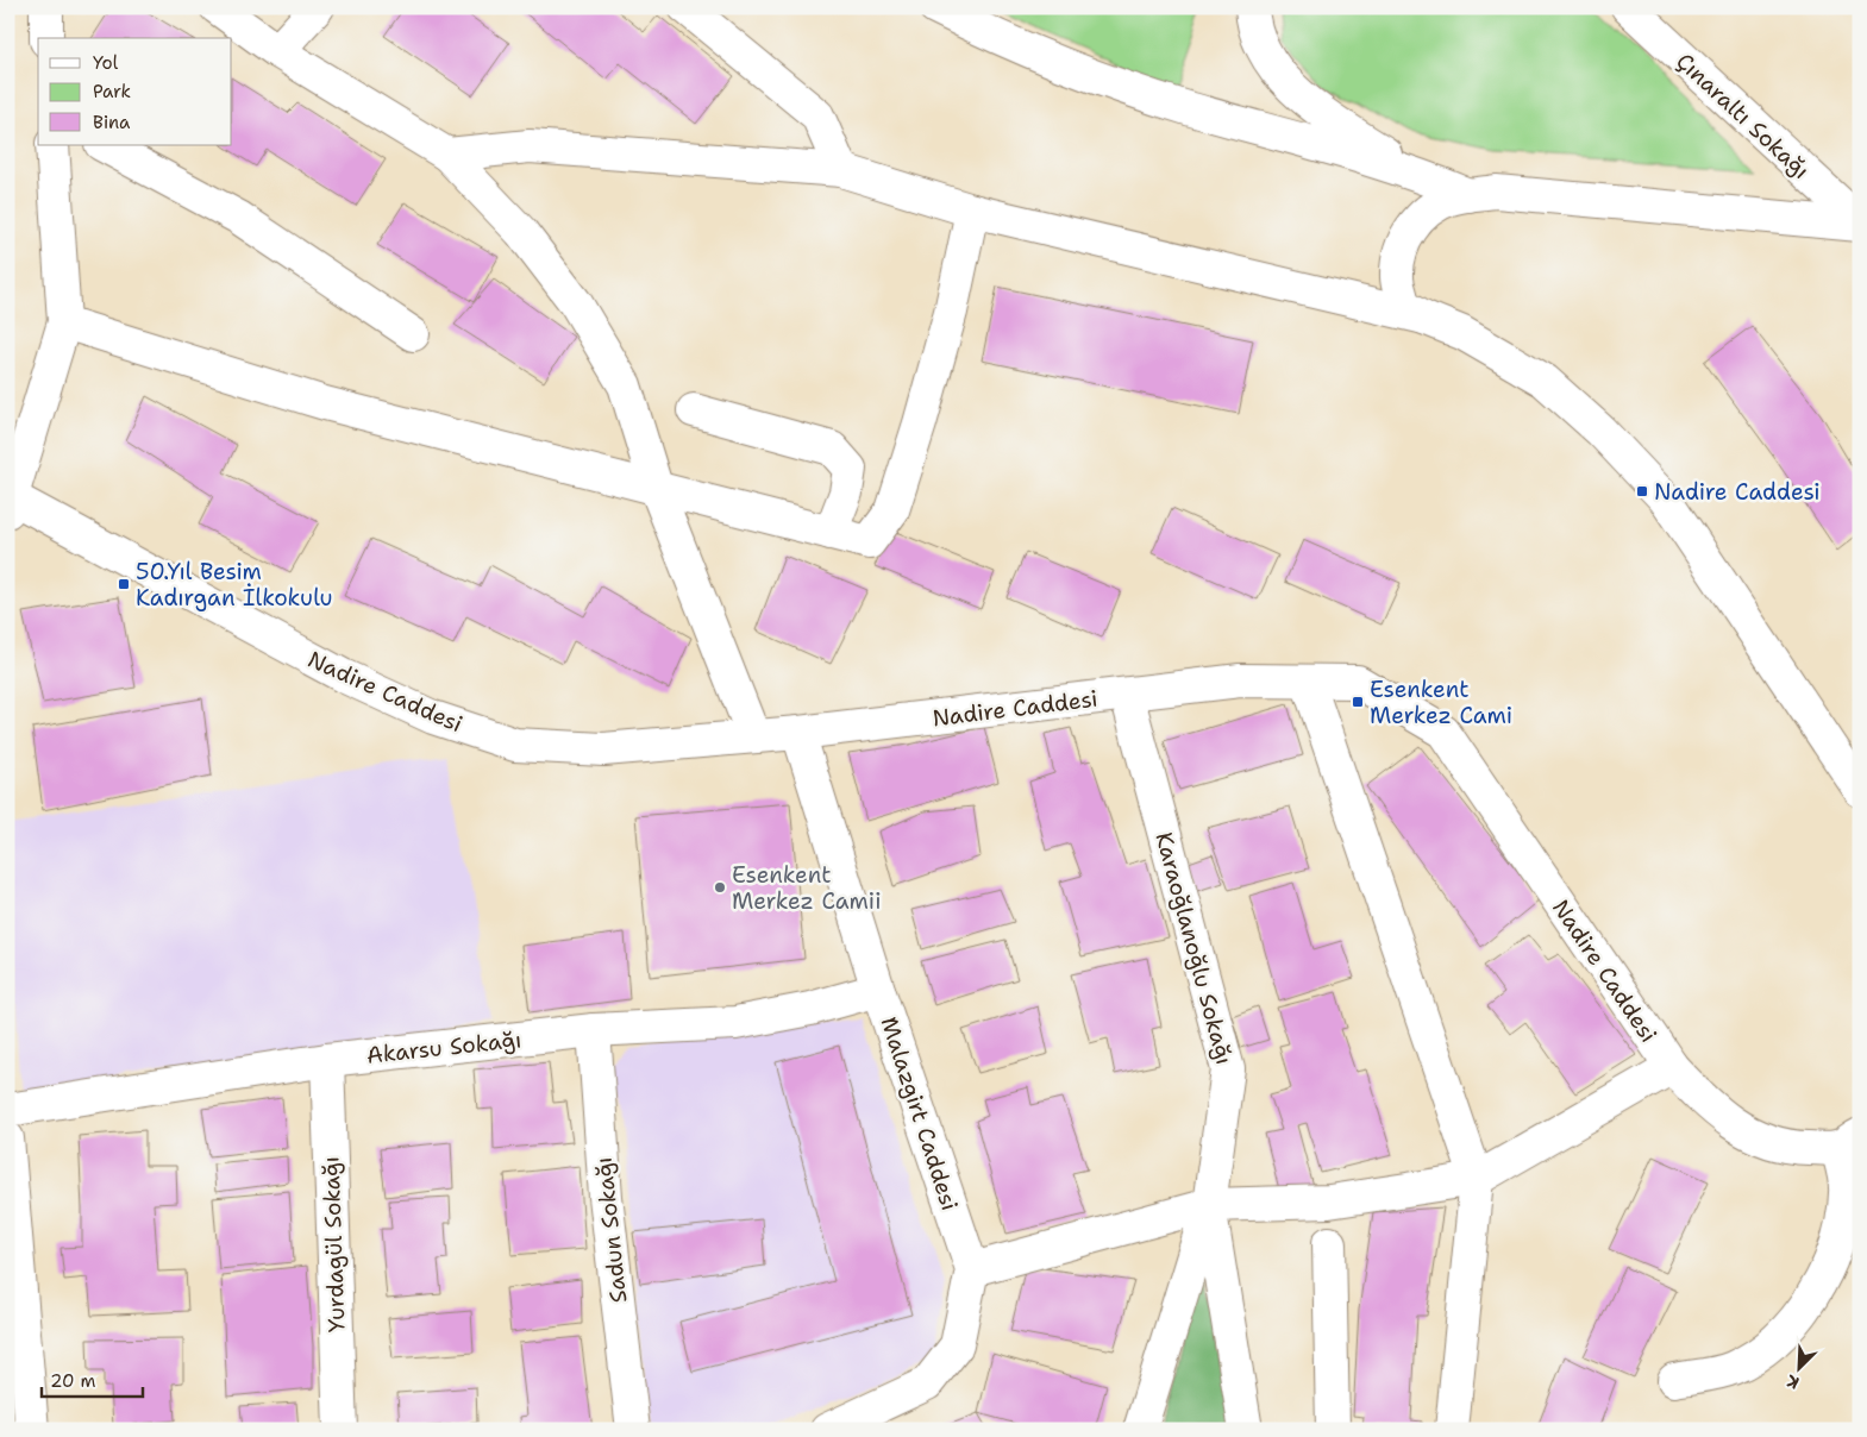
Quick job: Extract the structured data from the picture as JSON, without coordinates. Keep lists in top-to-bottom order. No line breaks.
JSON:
{"streets":{"street":["Çınaraltı Sokağı","Nadire Caddesi","Karaoğlanoğlu Sokağı","Akarsu Sokağı","Malazgirt Caddesi","Sadun Sokağı","Yurdagül Sokağı"]},"crossings":[["Nadire Caddesi","Karaoğlanoğlu Sokağı"],["Nadire Caddesi","Malazgirt Caddesi"],["Akarsu Sokağı","Malazgirt Caddesi"],["Akarsu Sokağı","Sadun Sokağı"],["Akarsu Sokağı","Yurdagül Sokağı"]],"places":{"transit":["Nadire Caddesi","50.Yıl Besim Kadırgan İlkokulu","Esenkent Merkez Cami"],"other":["Esenkent Merkez Camii"]},"legend":["Yol","Park","Bina"],"scale_bar":"20 m","north":"bottom left"}
